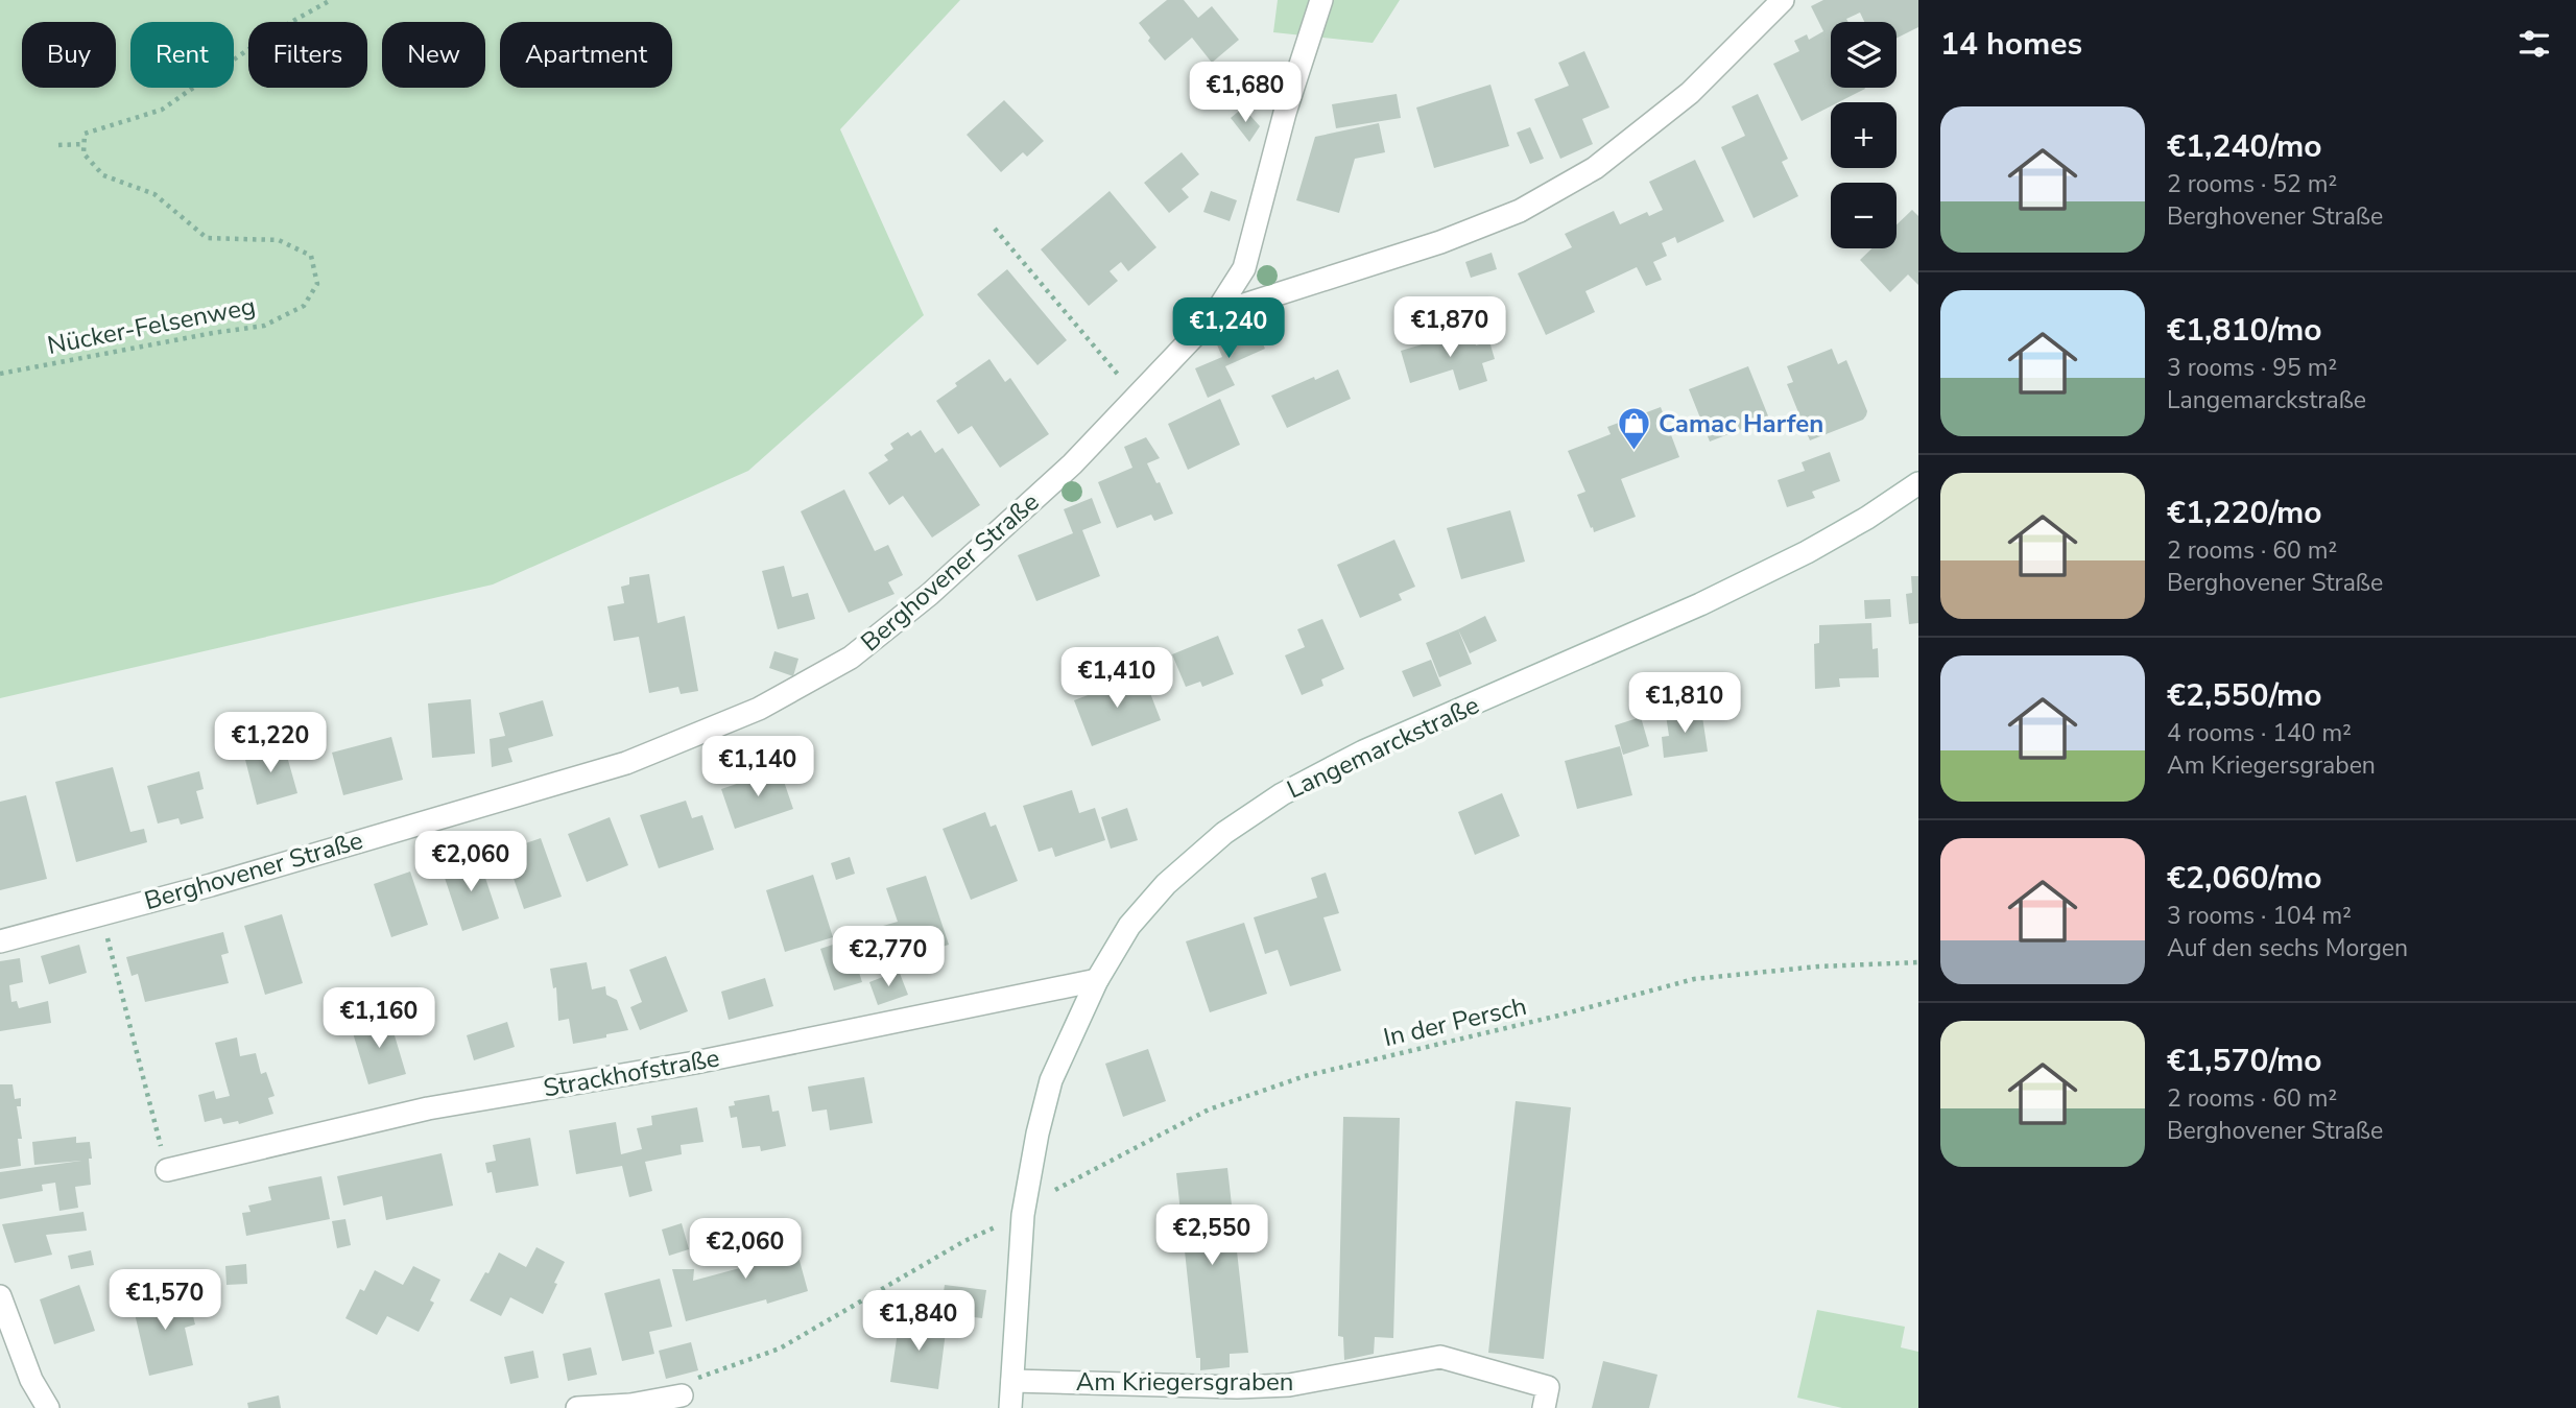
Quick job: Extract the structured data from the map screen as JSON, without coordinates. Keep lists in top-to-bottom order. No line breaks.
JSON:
{"streets":{"street":["Berghovener Straße","Langemarckstraße","Strackhofstraße","Am Kriegersgraben"],"path":["Nücker-Felsenweg","In der Persch"]},"crossings":[["Langemarckstraße","In der Persch"],["Langemarckstraße","Strackhofstraße"],["Langemarckstraße","Am Kriegersgraben"]],"places":{"shop":["Camac Harfen"]},"page":{"heading":"14 homes","map_buttons":["+","−"],"chip":["Buy","Rent","Filters","New","Apartment"],"price":["€1,680","€1,870","€1,240","€1,410","€1,810","€1,220","€1,140","€2,060","€2,770","€1,160","€2,550","€2,060","€1,570","€1,840"],"list":[{"name":"€1,240/mo","note":"2 rooms · 52 m² · Berghovener Straße"},{"name":"€1,810/mo","note":"3 rooms · 95 m² · Langemarckstraße"},{"name":"€1,220/mo","note":"2 rooms · 60 m² · Berghovener Straße"},{"name":"€2,550/mo","note":"4 rooms · 140 m² · Am Kriegersgraben"},{"name":"€2,060/mo","note":"3 rooms · 104 m² · Auf den sechs Morgen"},{"name":"€1,570/mo","note":"2 rooms · 60 m² · Berghovener Straße"}]}}
